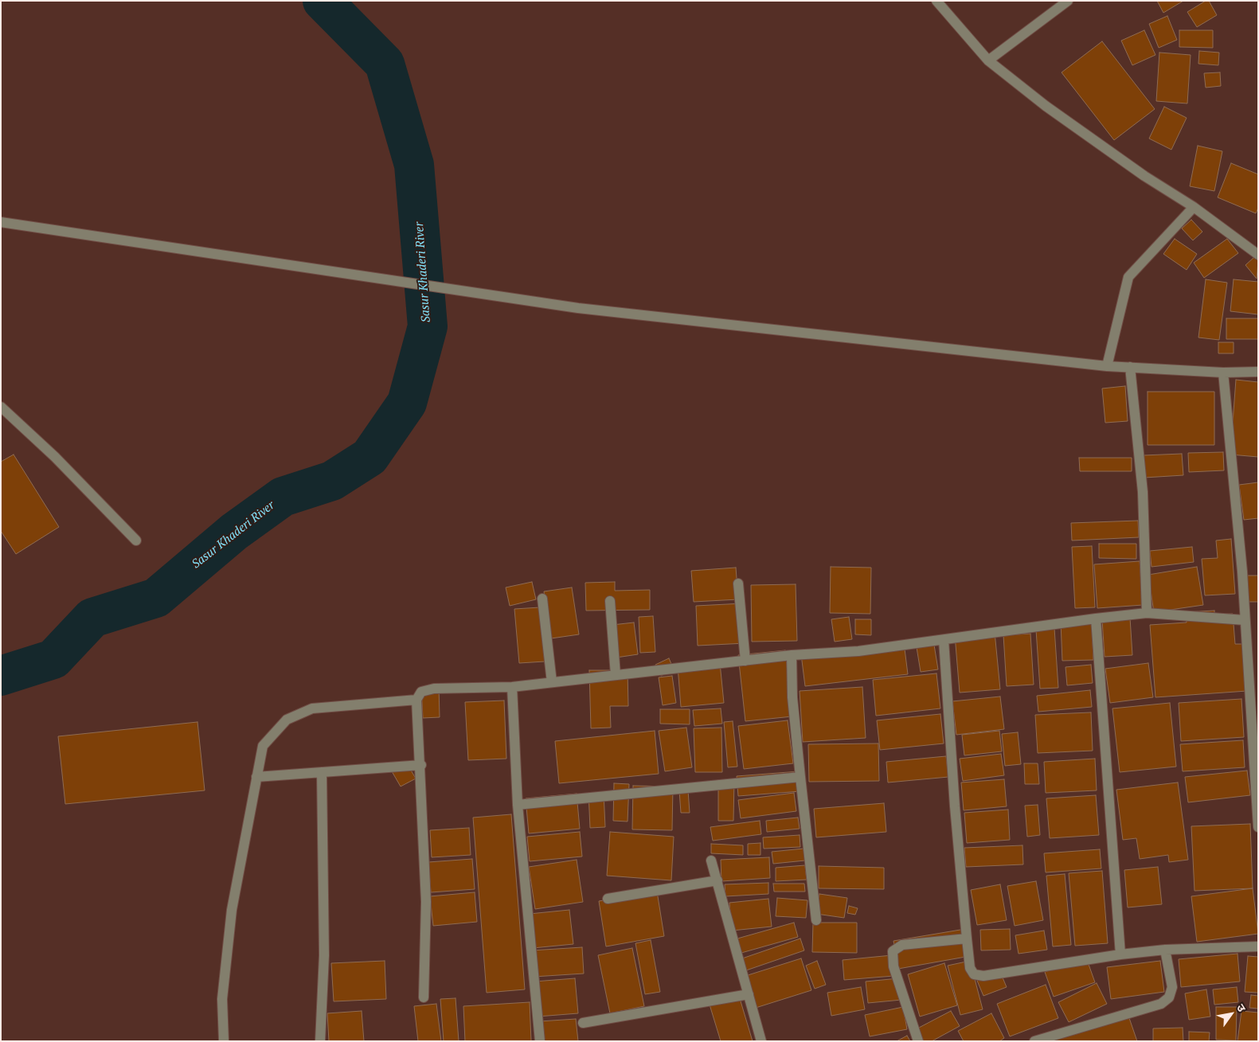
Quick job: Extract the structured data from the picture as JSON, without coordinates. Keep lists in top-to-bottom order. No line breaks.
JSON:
{"water":["Sasur Khaderi River"],"north":"top right"}
